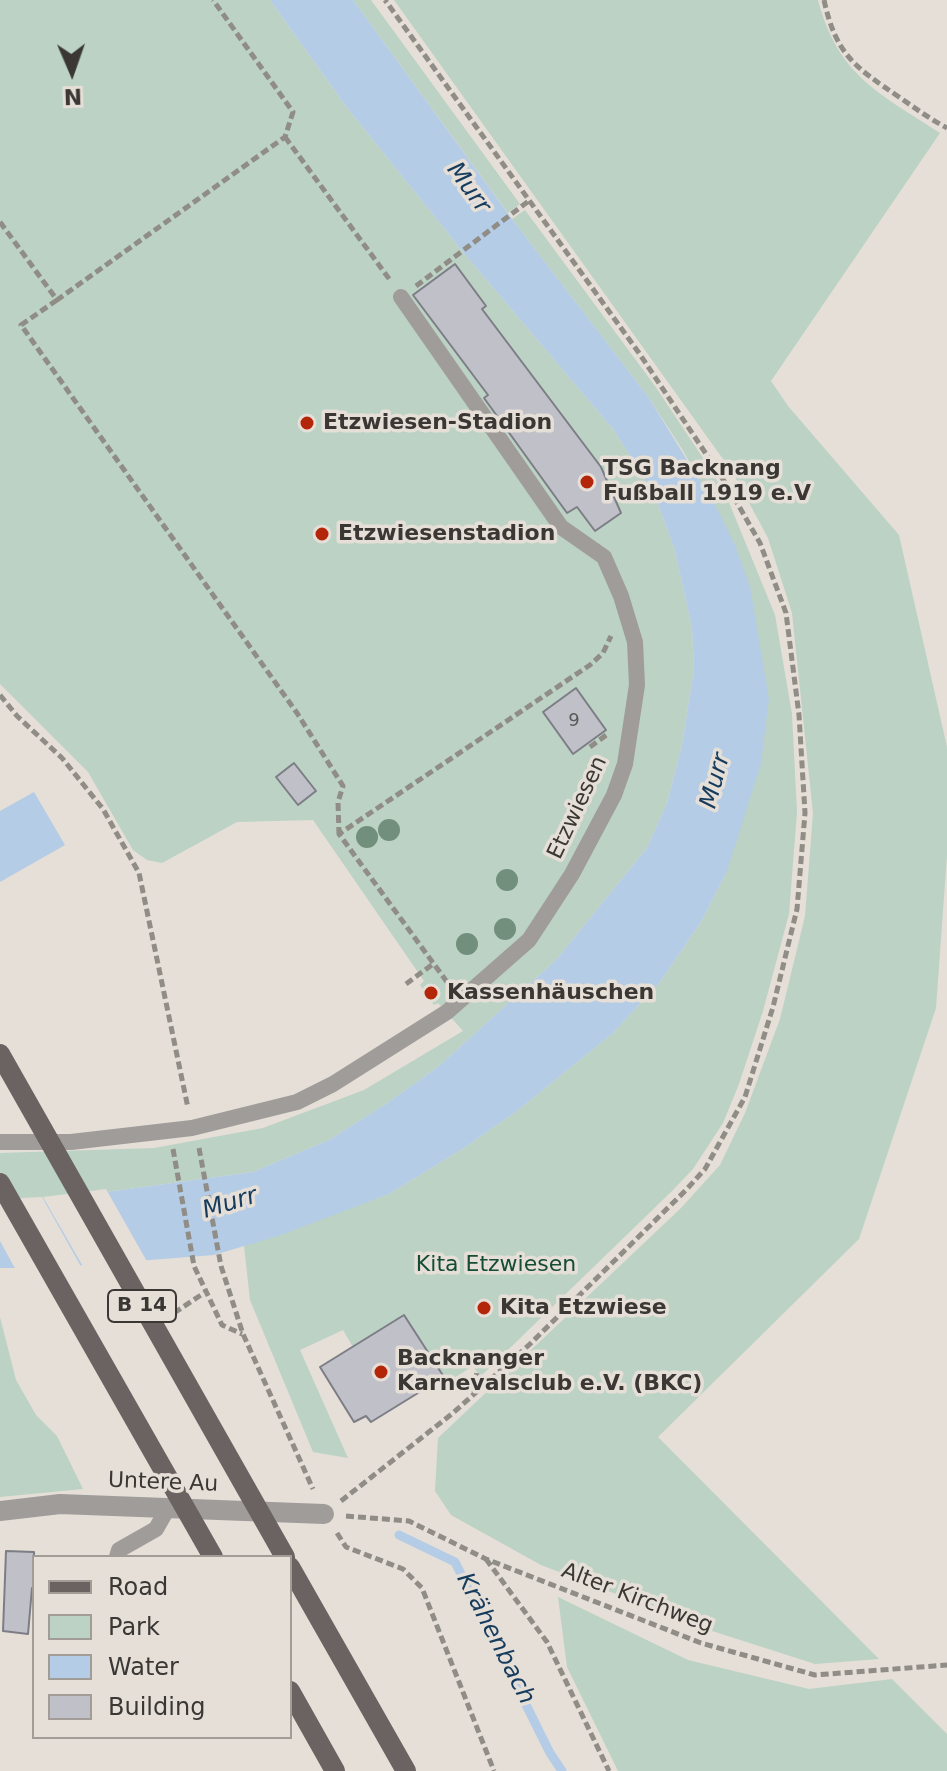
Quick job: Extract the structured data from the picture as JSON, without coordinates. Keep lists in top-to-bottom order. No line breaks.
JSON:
{"streets":{"main road":["B 14"],"street":["Untere Au"],"lane":["Etzwiesen"],"path":["Alter Kirchweg"]},"crossings":[["Untere Au","Alter Kirchweg"]],"water":["Murr","Krähenbach"],"parks":["Kita Etzwiesen"],"places":["Etzwiesen-Stadion","TSG Backnang Fußball 1919 e.V","Etzwiesenstadion","Kassenhäuschen","Kita Etzwiese","Backnanger Karnevalsclub e.V. (BKC)"],"house_numbers":["9"],"legend":["Road","Park","Water","Building"],"north":"bottom"}
